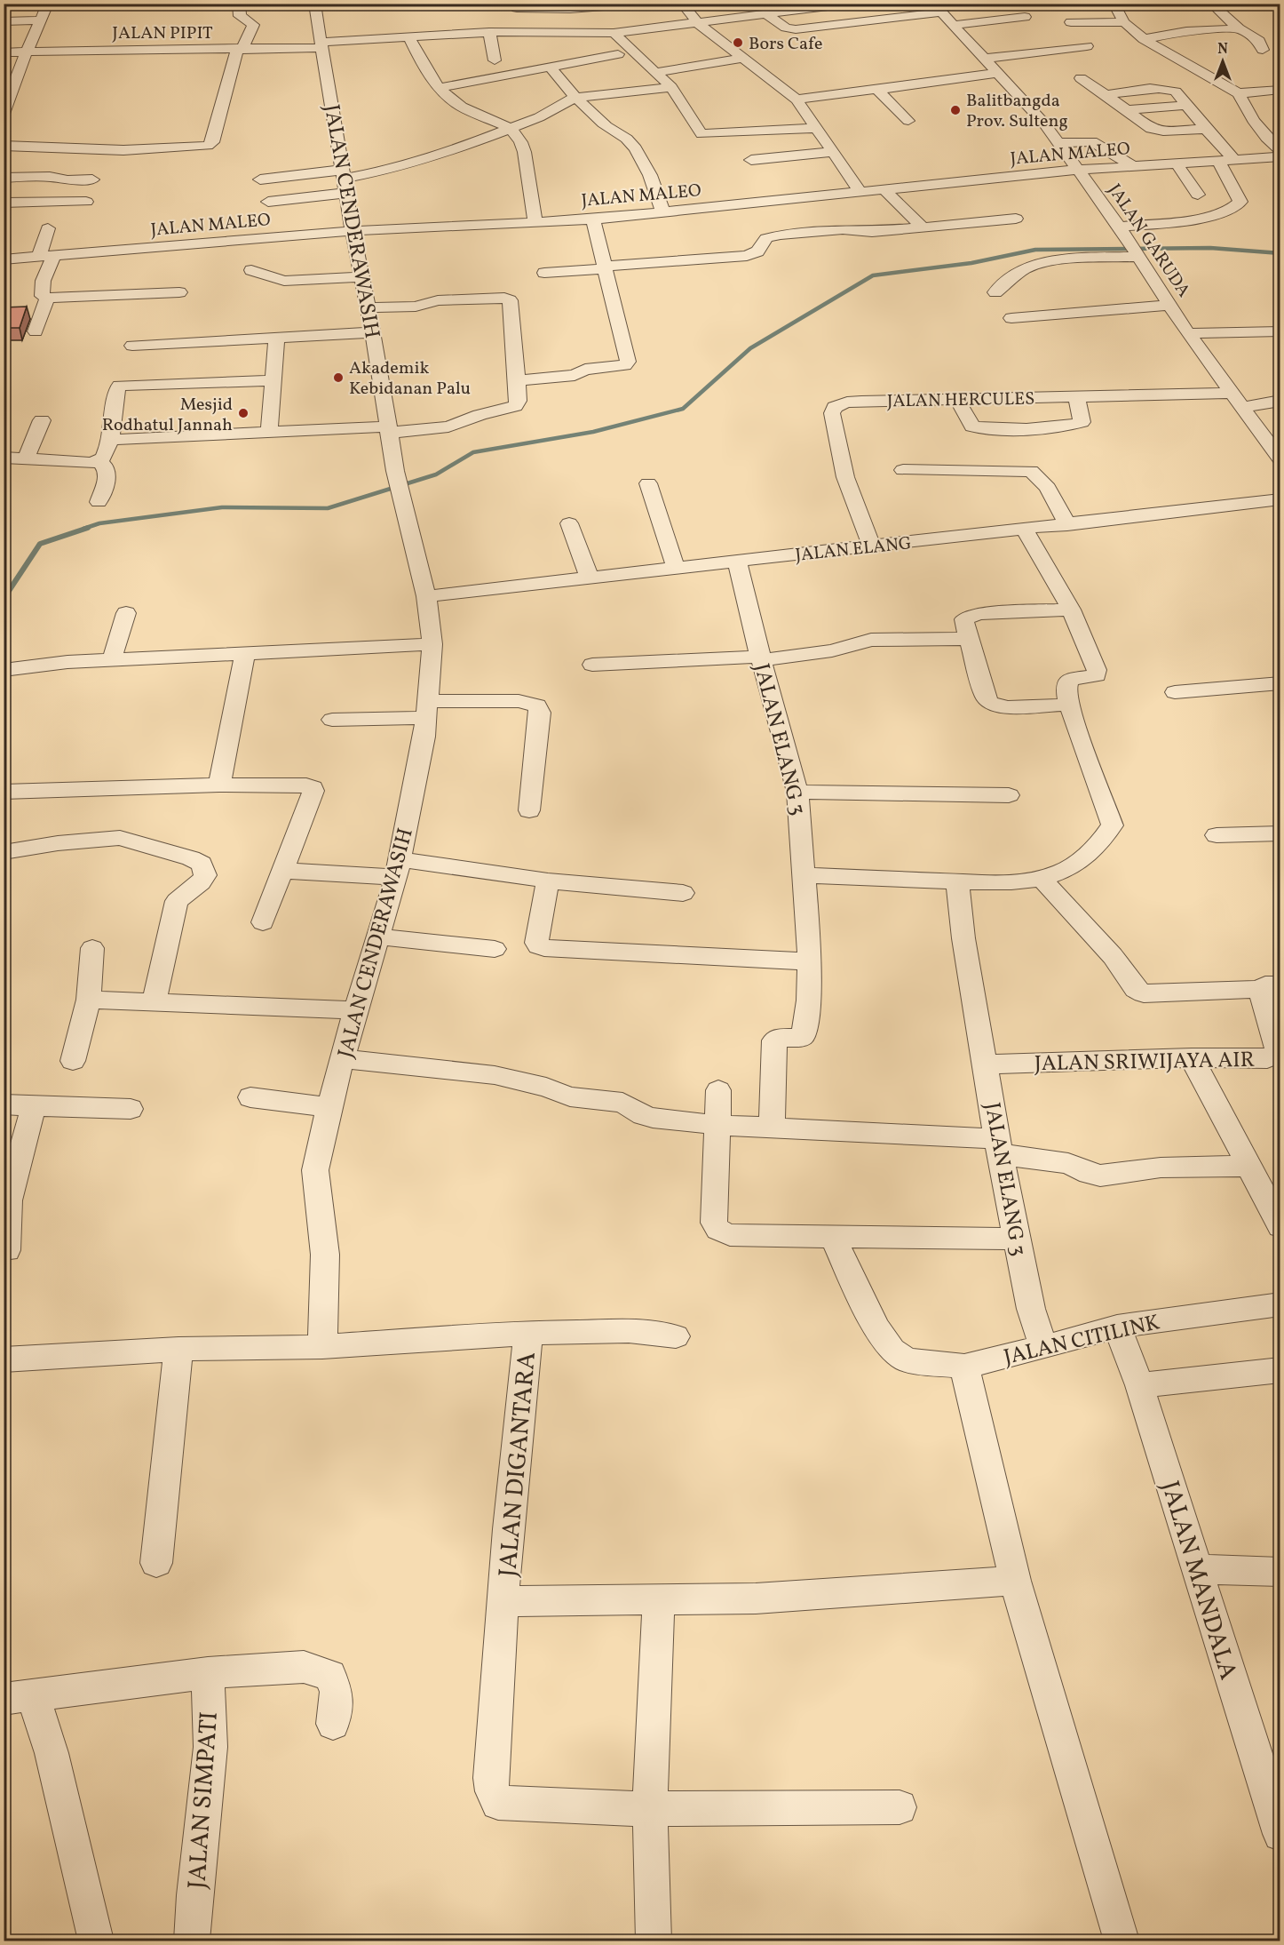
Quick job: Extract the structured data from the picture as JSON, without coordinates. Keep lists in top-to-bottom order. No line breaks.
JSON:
{"streets":{"street":["JALAN PIPIT","JALAN MALEO","JALAN CENDERAWASIH","JALAN GARUDA","JALAN HERCULES","JALAN ELANG","JALAN ELANG 3","JALAN SRIWIJAYA AIR","JALAN CITILINK","JALAN DIGANTARA","JALAN MANDALA","JALAN SIMPATI"]},"crossings":[["JALAN PIPIT","JALAN CENDERAWASIH"],["JALAN MALEO","JALAN CENDERAWASIH"],["JALAN MALEO","JALAN GARUDA"],["JALAN CENDERAWASIH","JALAN ELANG"],["JALAN CENDERAWASIH","JALAN DIGANTARA"],["JALAN GARUDA","JALAN HERCULES"],["JALAN HERCULES","JALAN ELANG"],["JALAN ELANG","JALAN ELANG 3"],["JALAN ELANG 3","JALAN SRIWIJAYA AIR"],["JALAN ELANG 3","JALAN CITILINK"],["JALAN CITILINK","JALAN MANDALA"]],"places":["Bors Cafe","Balitbangda Prov. Sulteng","Akademik Kebidanan Palu","Mesjid Rodhatul Jannah"],"north":"top"}
